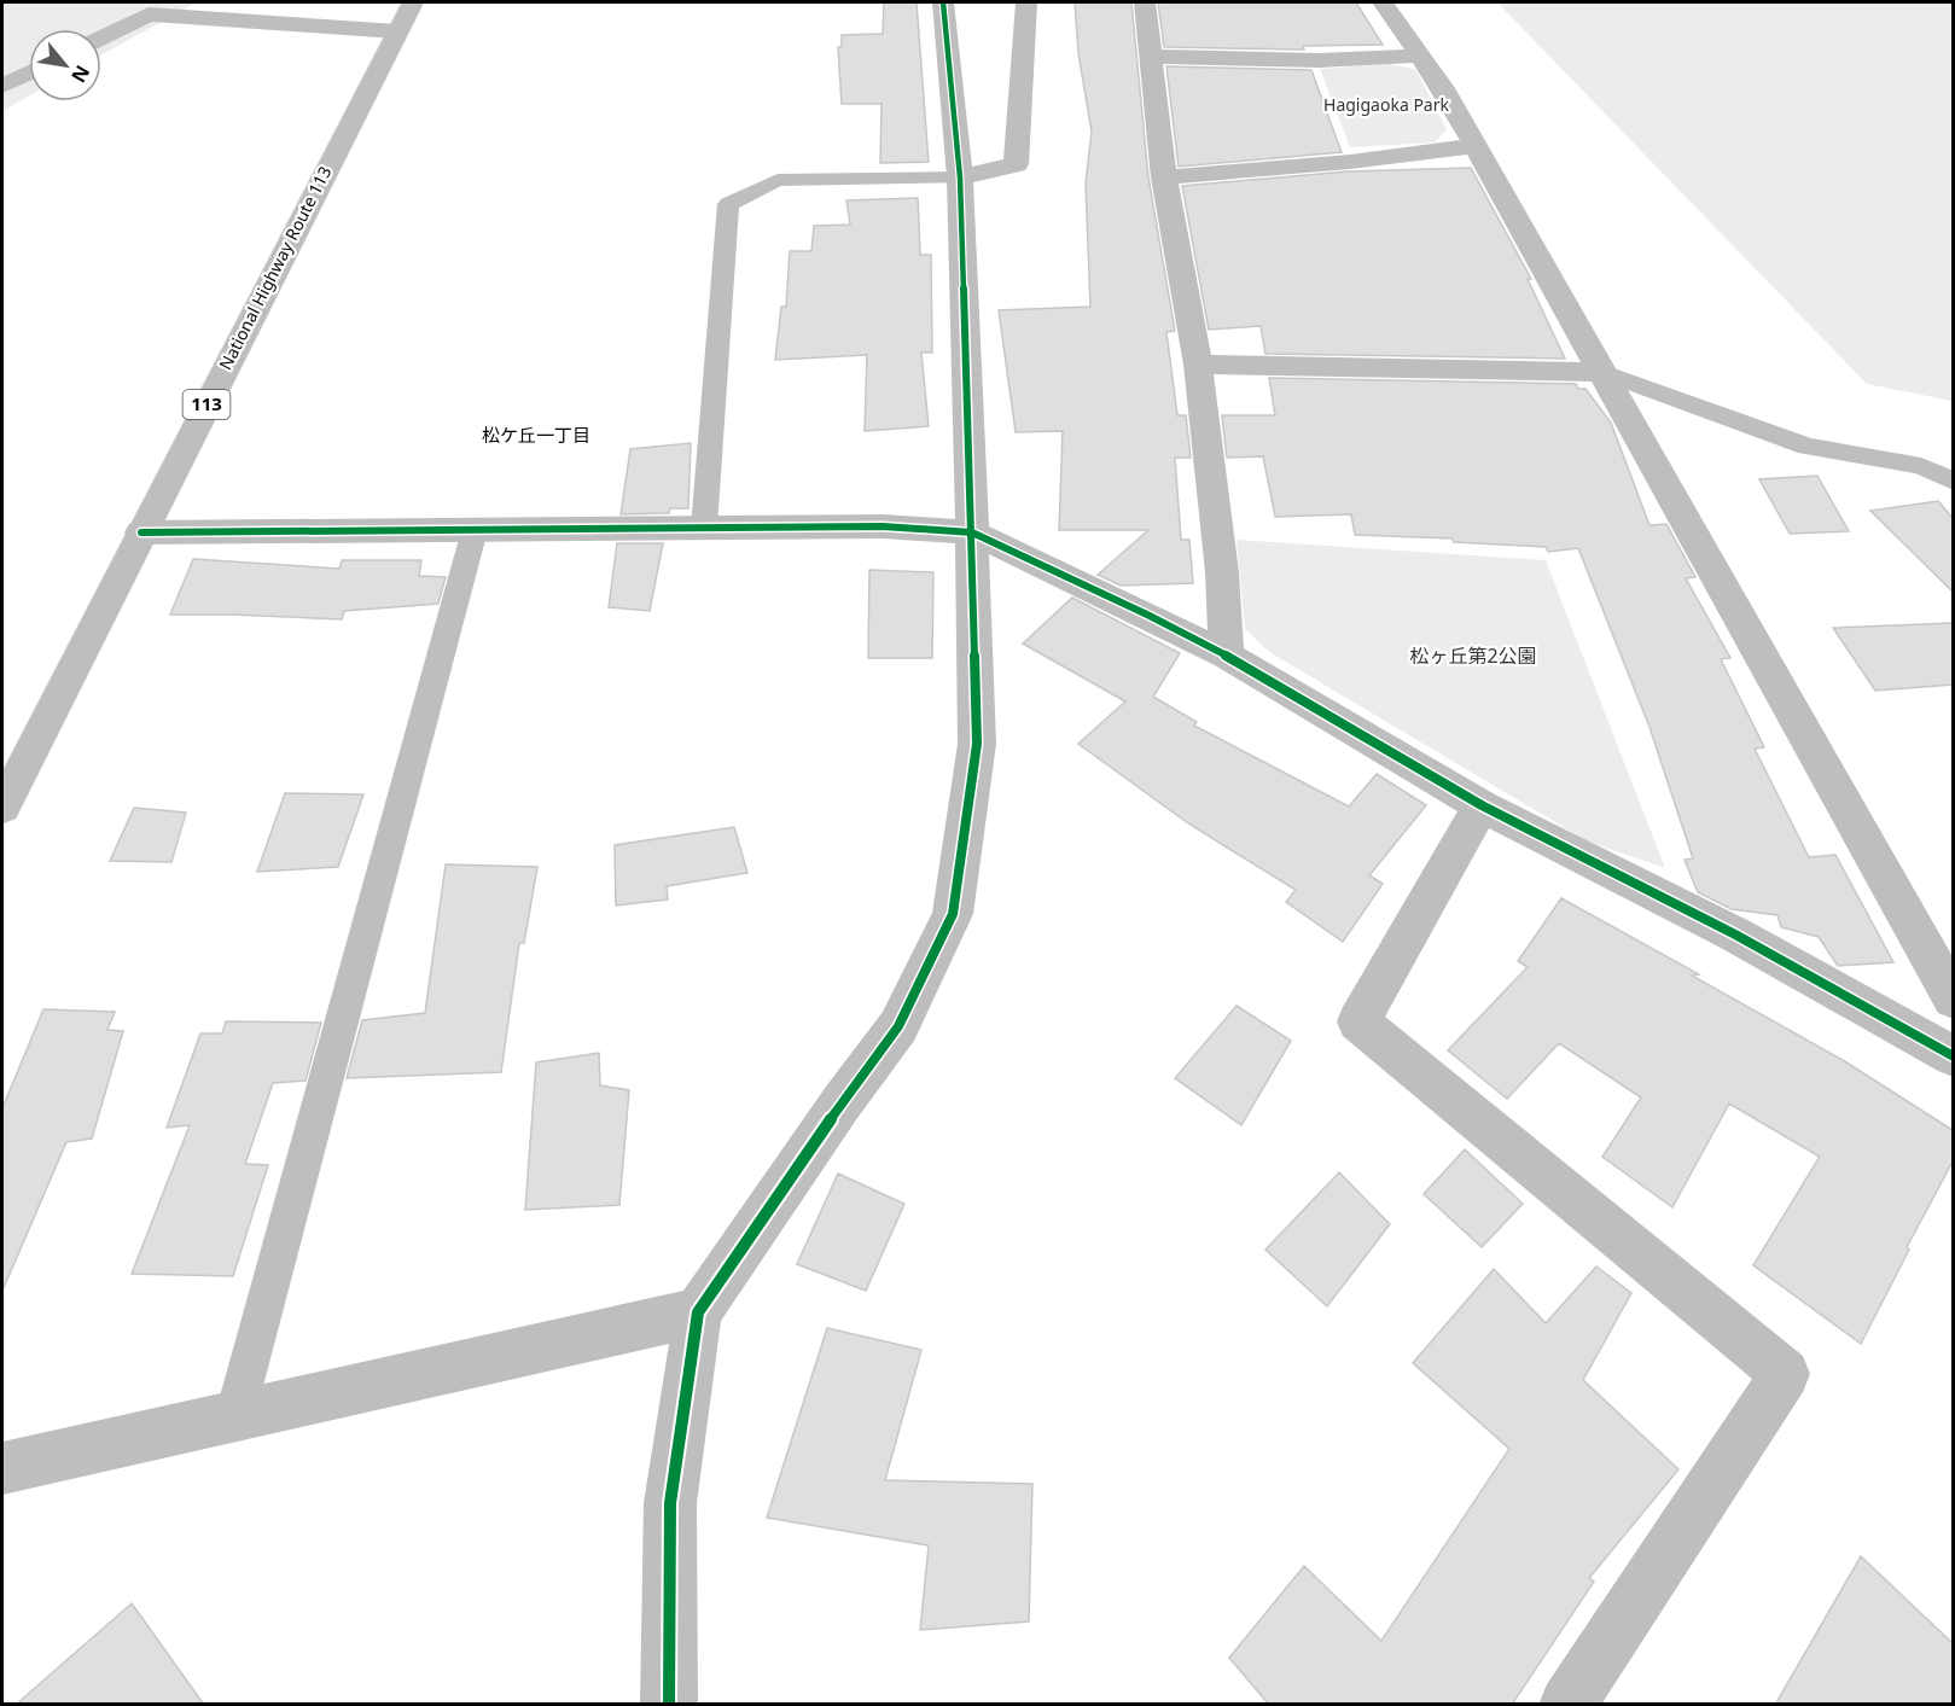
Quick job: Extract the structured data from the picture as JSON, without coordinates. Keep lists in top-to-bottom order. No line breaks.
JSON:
{"streets":{"main road":["National Highway Route 113","113"]},"districts":["松ケ丘一丁目"],"parks":["Hagigaoka Park","松ヶ丘第2公園"],"north":"bottom right"}
